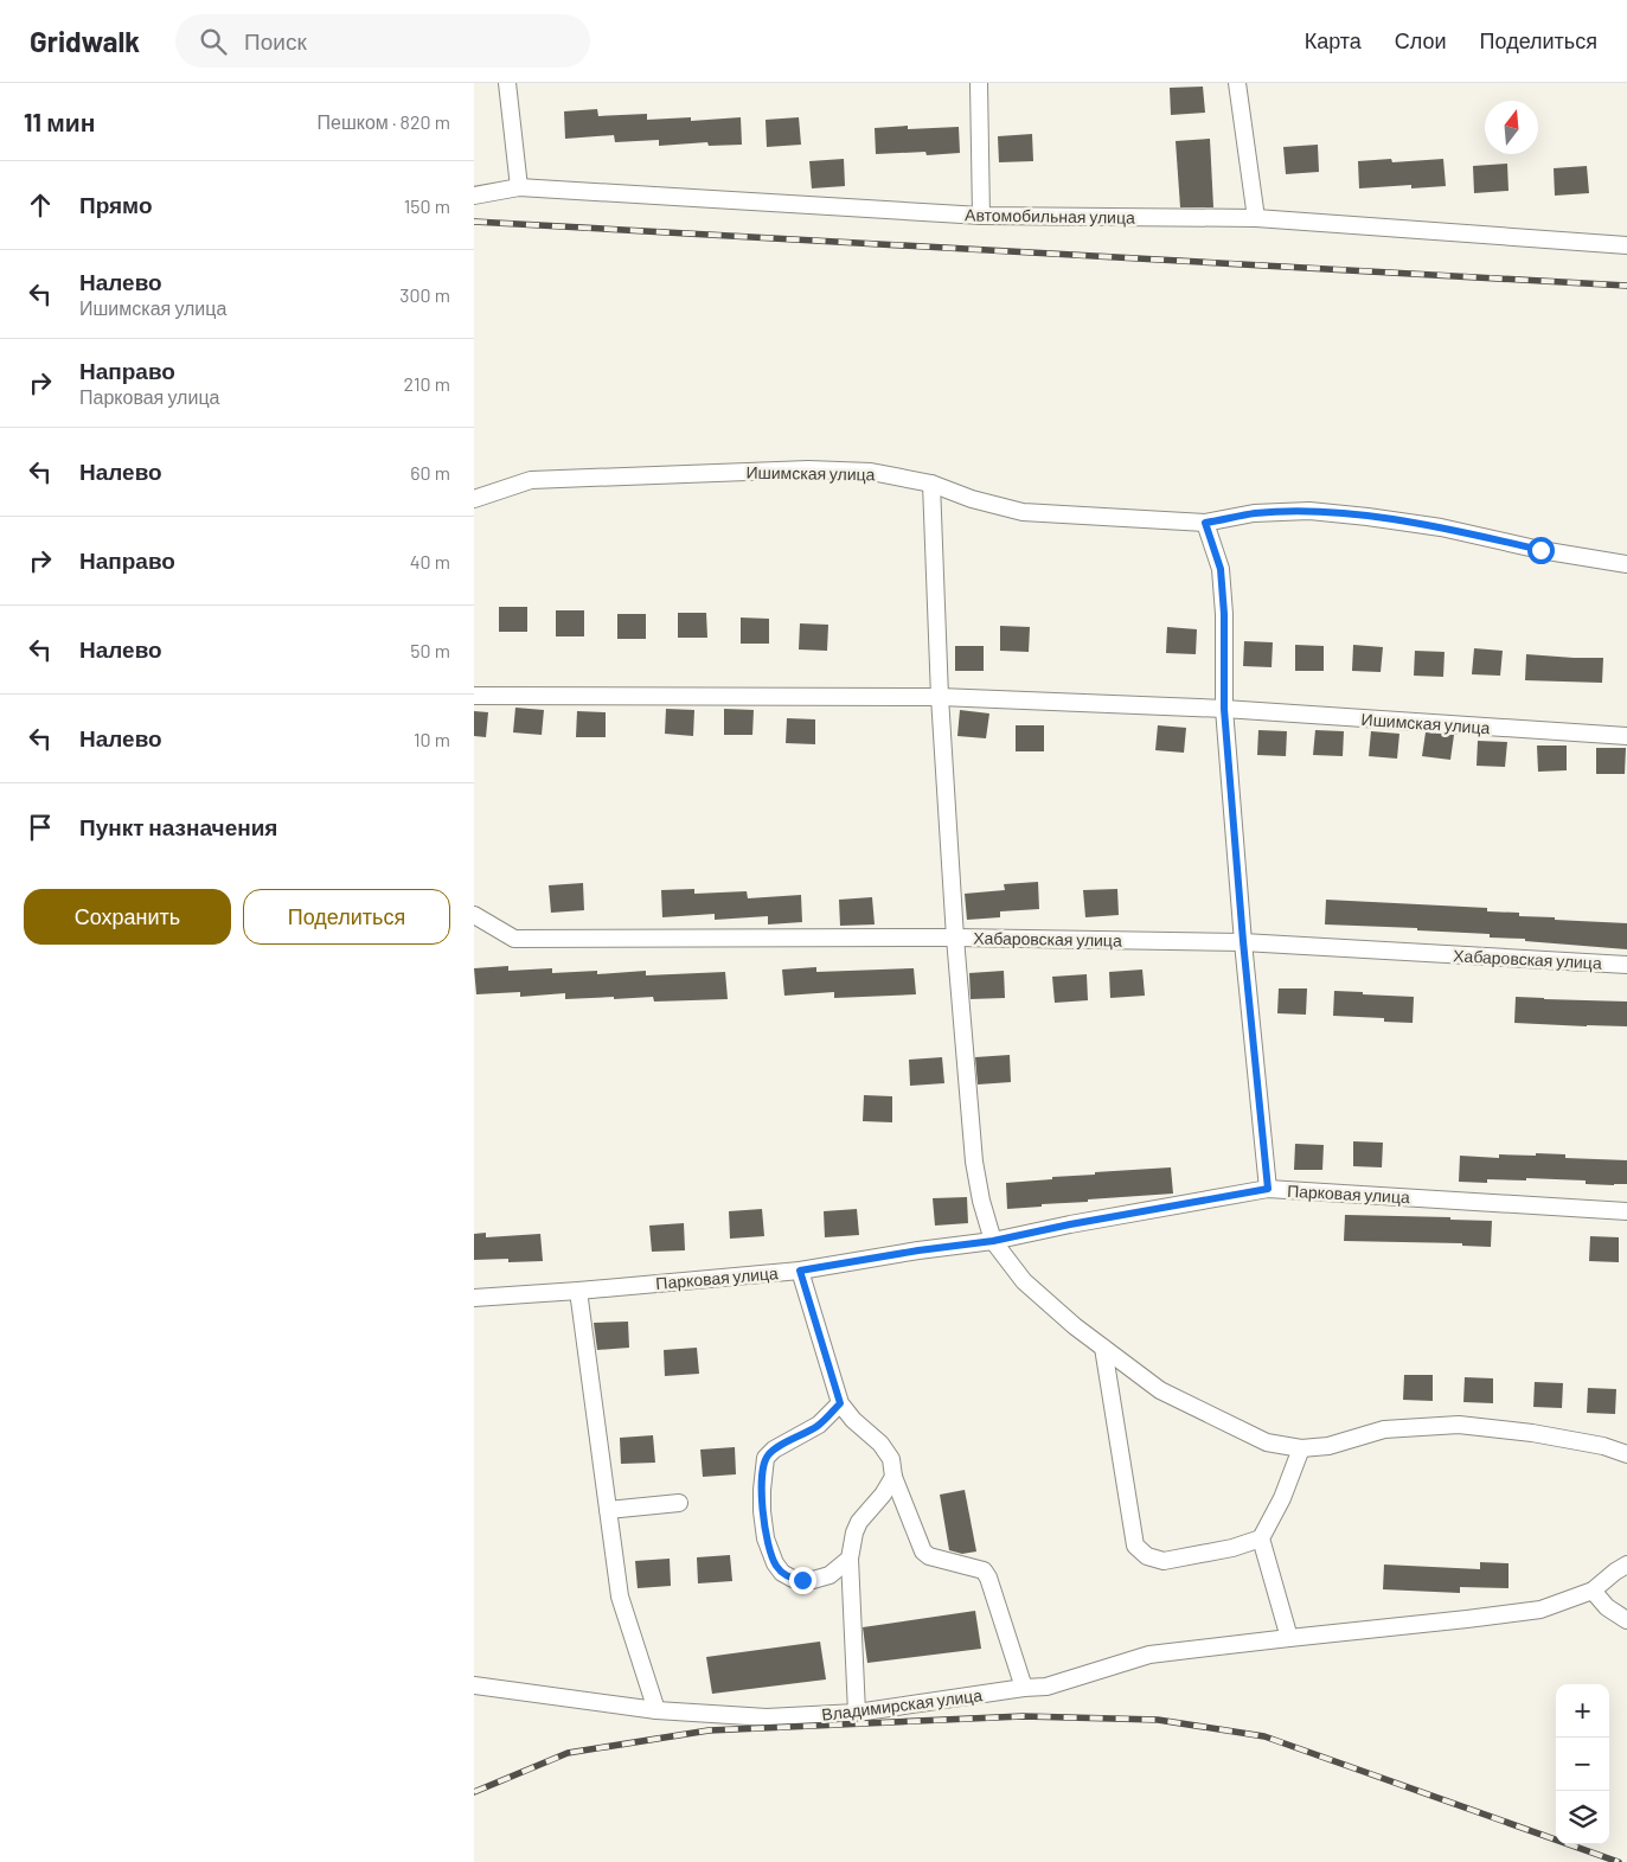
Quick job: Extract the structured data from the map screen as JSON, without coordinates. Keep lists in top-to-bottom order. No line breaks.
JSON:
{"streets":{"street":["Автомобильная улица","Ишимская улица","Хабаровская улица","Парковая улица","Владимирская улица"]},"north":"top","page":{"header":"Gridwalk","search":"Поиск","nav":["Карта","Слои","Поделиться"],"heading":["11 мин","Пешком · 820 m"],"list":[["Прямо","150 m"],["Налево","Ишимская улица","300 m"],["Направо","Парковая улица","210 m"],["Налево","60 m"],["Направо","40 m"],["Налево","50 m"],["Налево","10 m"],"Пункт назначения"],"buttons":["Сохранить","Поделиться"],"map_buttons":["+","−"]}}
